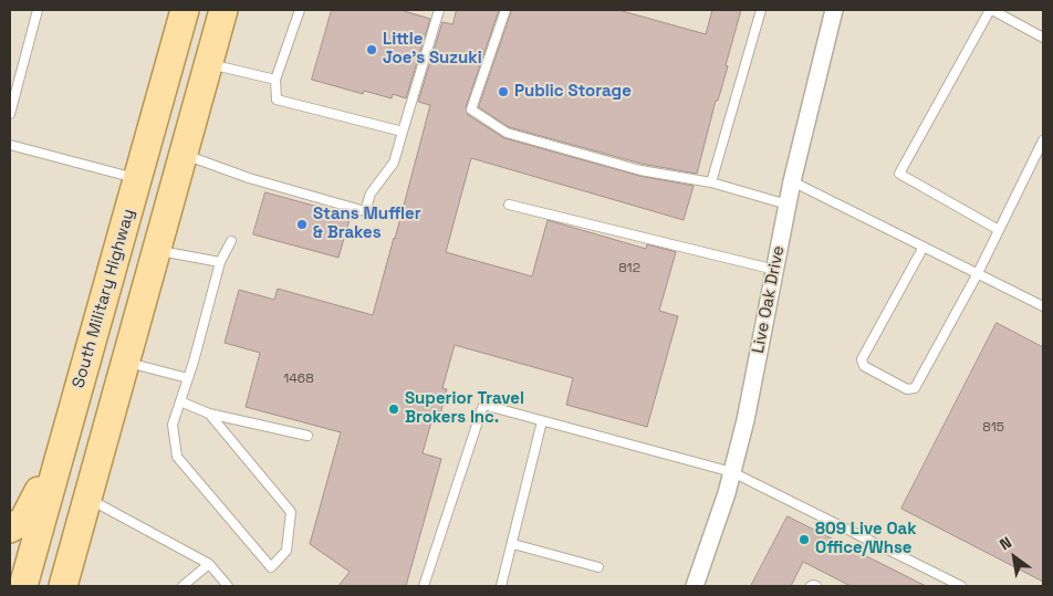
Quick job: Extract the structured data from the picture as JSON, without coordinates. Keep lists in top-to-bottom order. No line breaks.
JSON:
{"streets":{"main road":["South Military Highway"],"street":["Live Oak Drive"]},"places":["Little Joe's Suzuki","Public Storage","Stans Muffler & Brakes","Superior Travel Brokers Inc.","809 Live Oak Office/Whse"],"house_numbers":["812","1468","815"],"north":"top left"}
